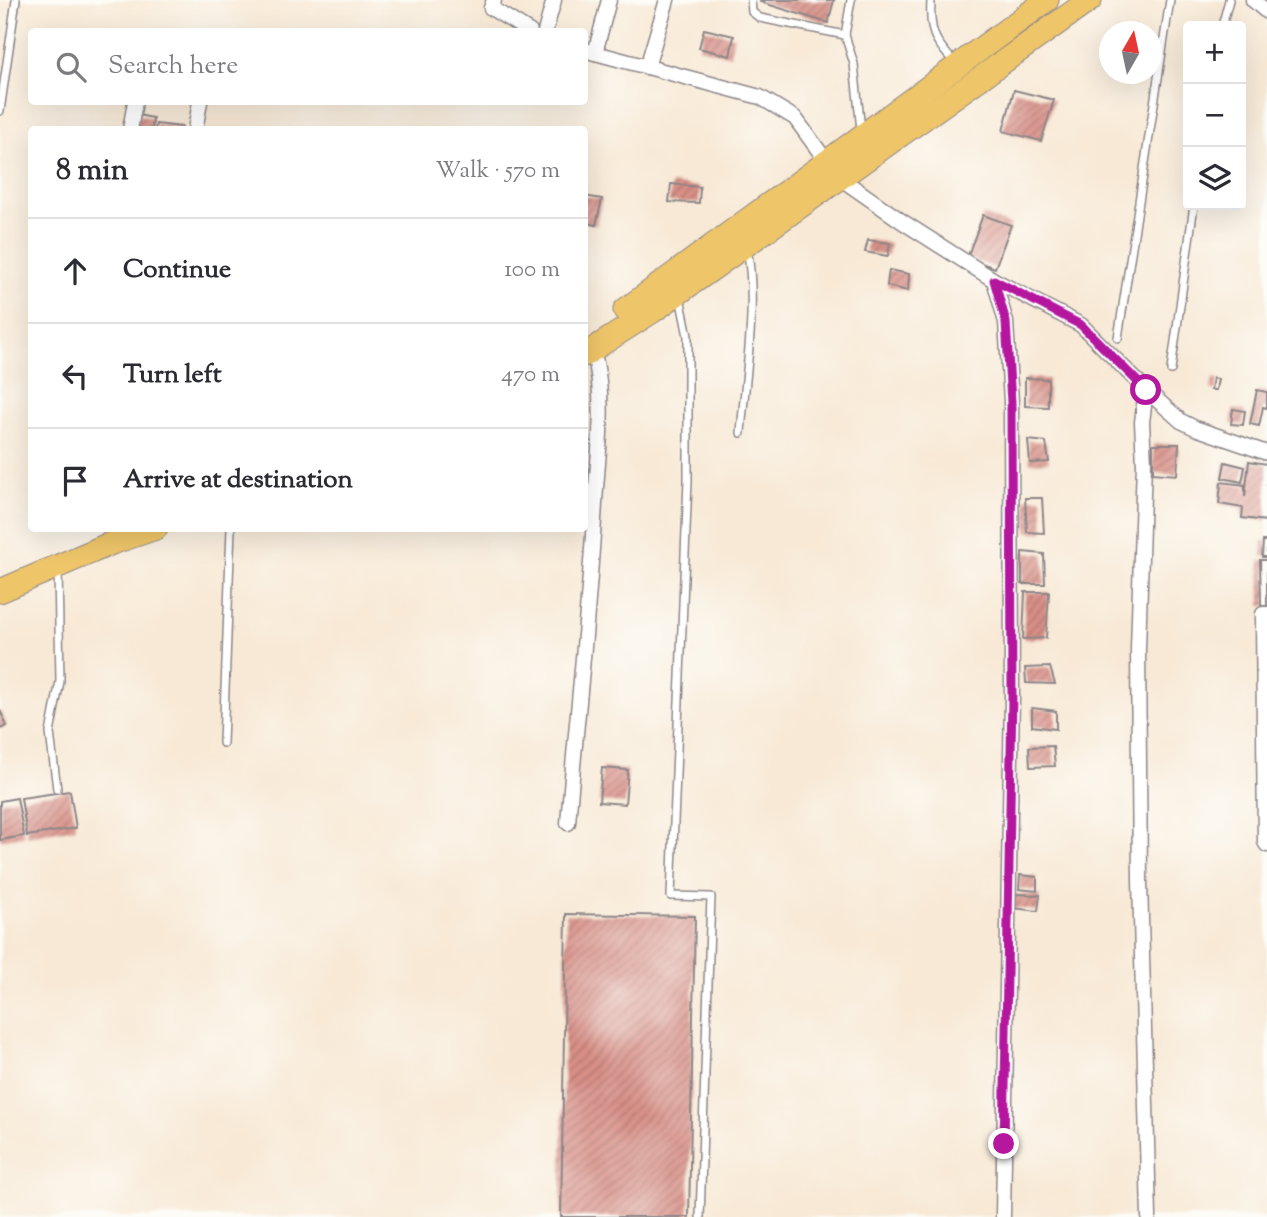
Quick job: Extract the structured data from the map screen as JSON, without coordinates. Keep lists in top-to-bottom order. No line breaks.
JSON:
{"north":"top","page":{"map_buttons":["+","−"],"search":"Search here","heading":["8 min","Walk · 570 m"],"list":[["Continue","100 m"],["Turn left","470 m"],"Arrive at destination"]}}
